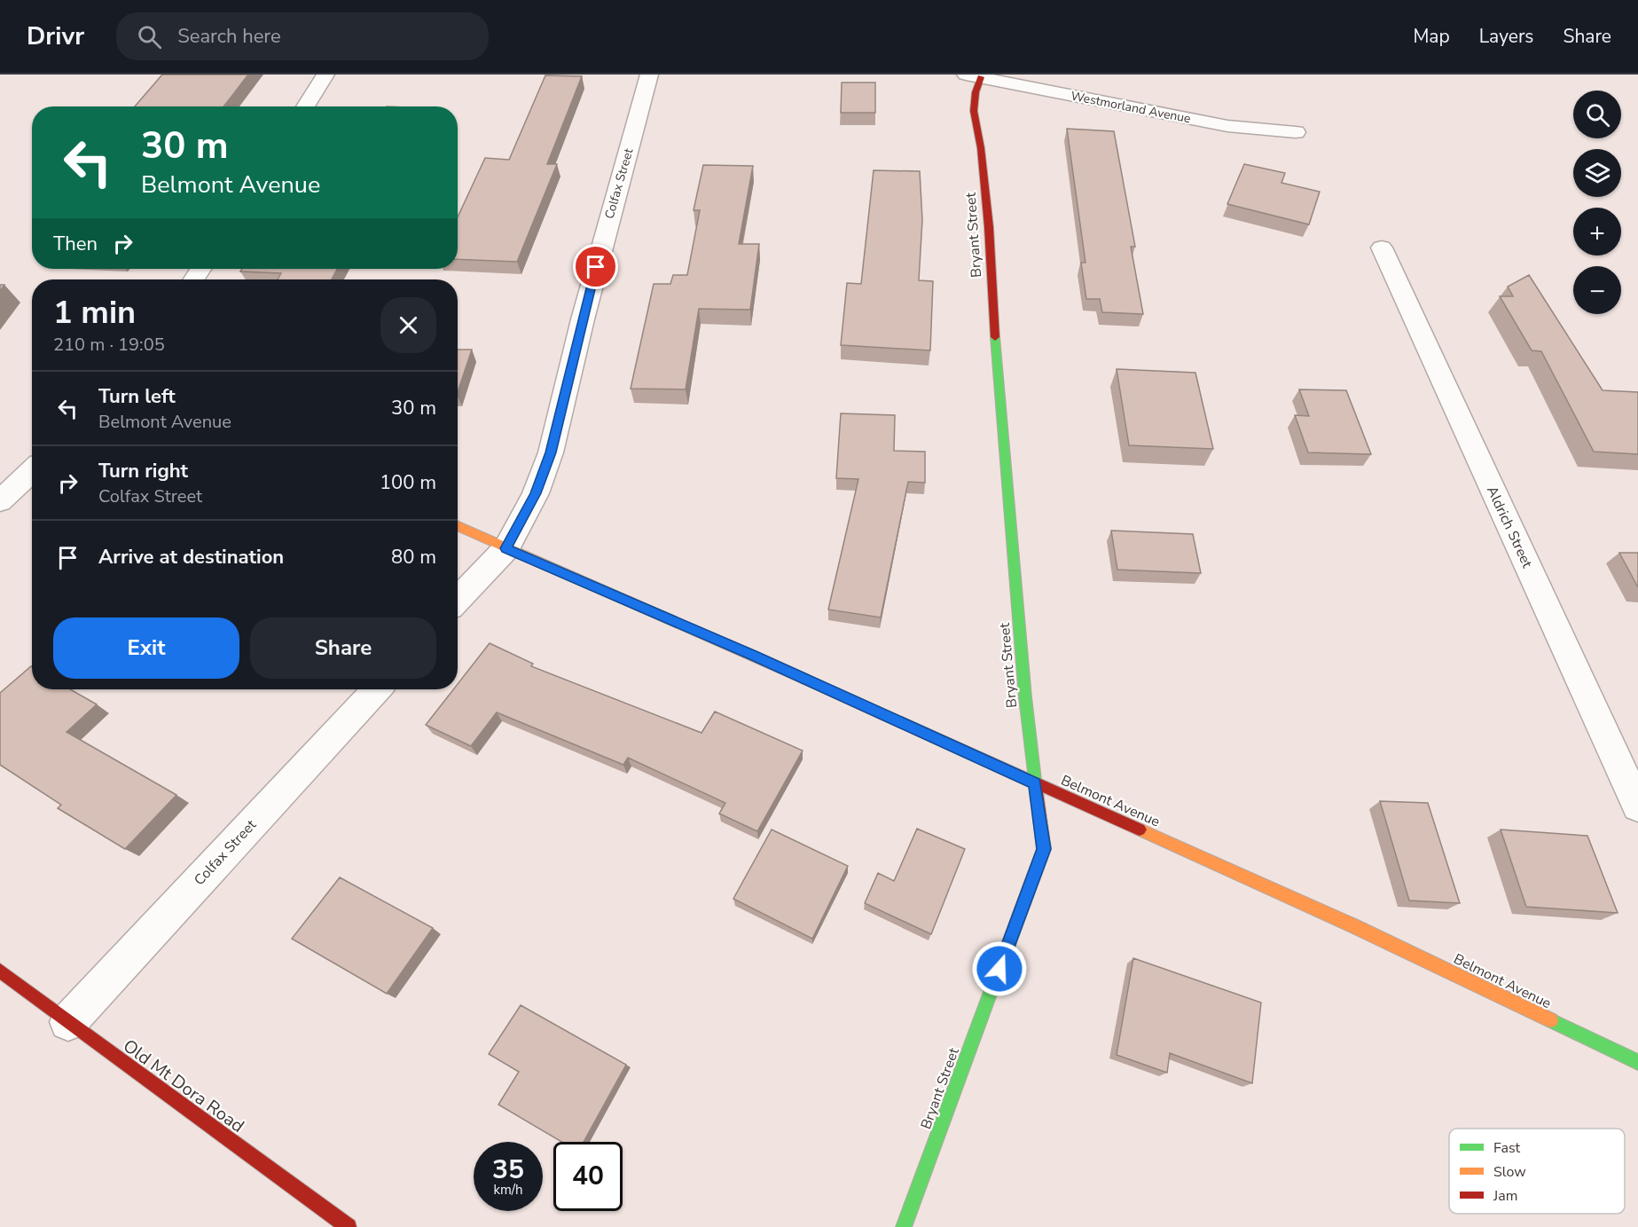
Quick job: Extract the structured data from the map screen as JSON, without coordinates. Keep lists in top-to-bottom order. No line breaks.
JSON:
{"streets":{"street":["Westmorland Avenue","Colfax Street","Bryant Street","Aldrich Street","Belmont Avenue","Old Mt Dora Road"]},"crossings":[["Westmorland Avenue","Bryant Street"],["Colfax Street","Belmont Avenue"],["Colfax Street","Old Mt Dora Road"],["Bryant Street","Belmont Avenue"]],"legend":["Fast","Slow","Jam"],"page":{"header":"Drivr","search":"Search here","nav":["Map","Layers","Share"],"map_buttons":["+","−"],"turn":["30 m","Belmont Avenue"],"then":"Then","heading":["1 min","210 m · 19:05"],"list":[{"name":"Turn left","note":"Belmont Avenue","value":"30 m"},{"name":"Turn right","note":"Colfax Street","value":"100 m"},{"name":"Arrive at destination","value":"80 m"}],"buttons":["Exit","Share"],"speed":"35 km/h","limit":"40"}}
